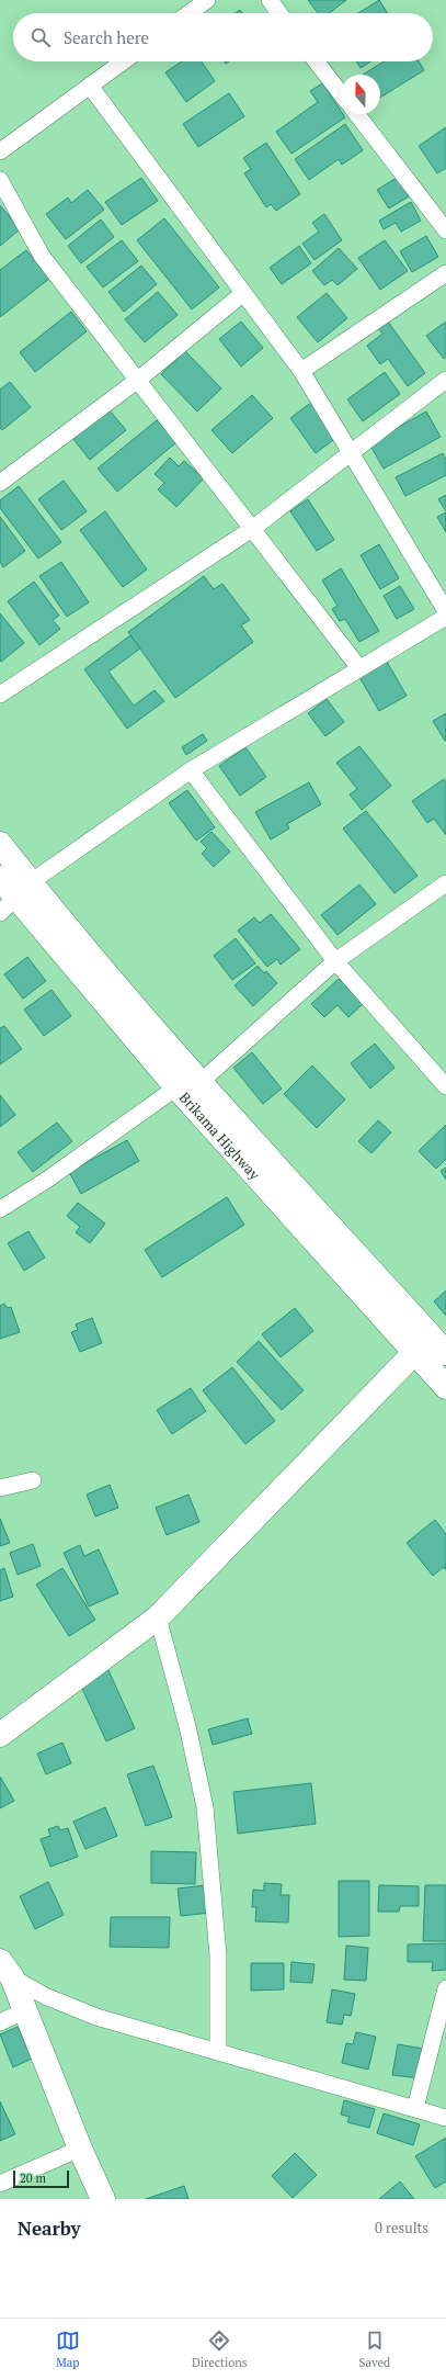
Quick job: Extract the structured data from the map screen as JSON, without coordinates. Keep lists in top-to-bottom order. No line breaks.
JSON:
{"streets":{"main road":["Brikama Highway"]},"scale_bar":"20 m","north":"top","page":{"search":"Search here","scale":"20 m","heading":["Nearby","0 results"],"nav":["Map","Directions","Saved"]}}
